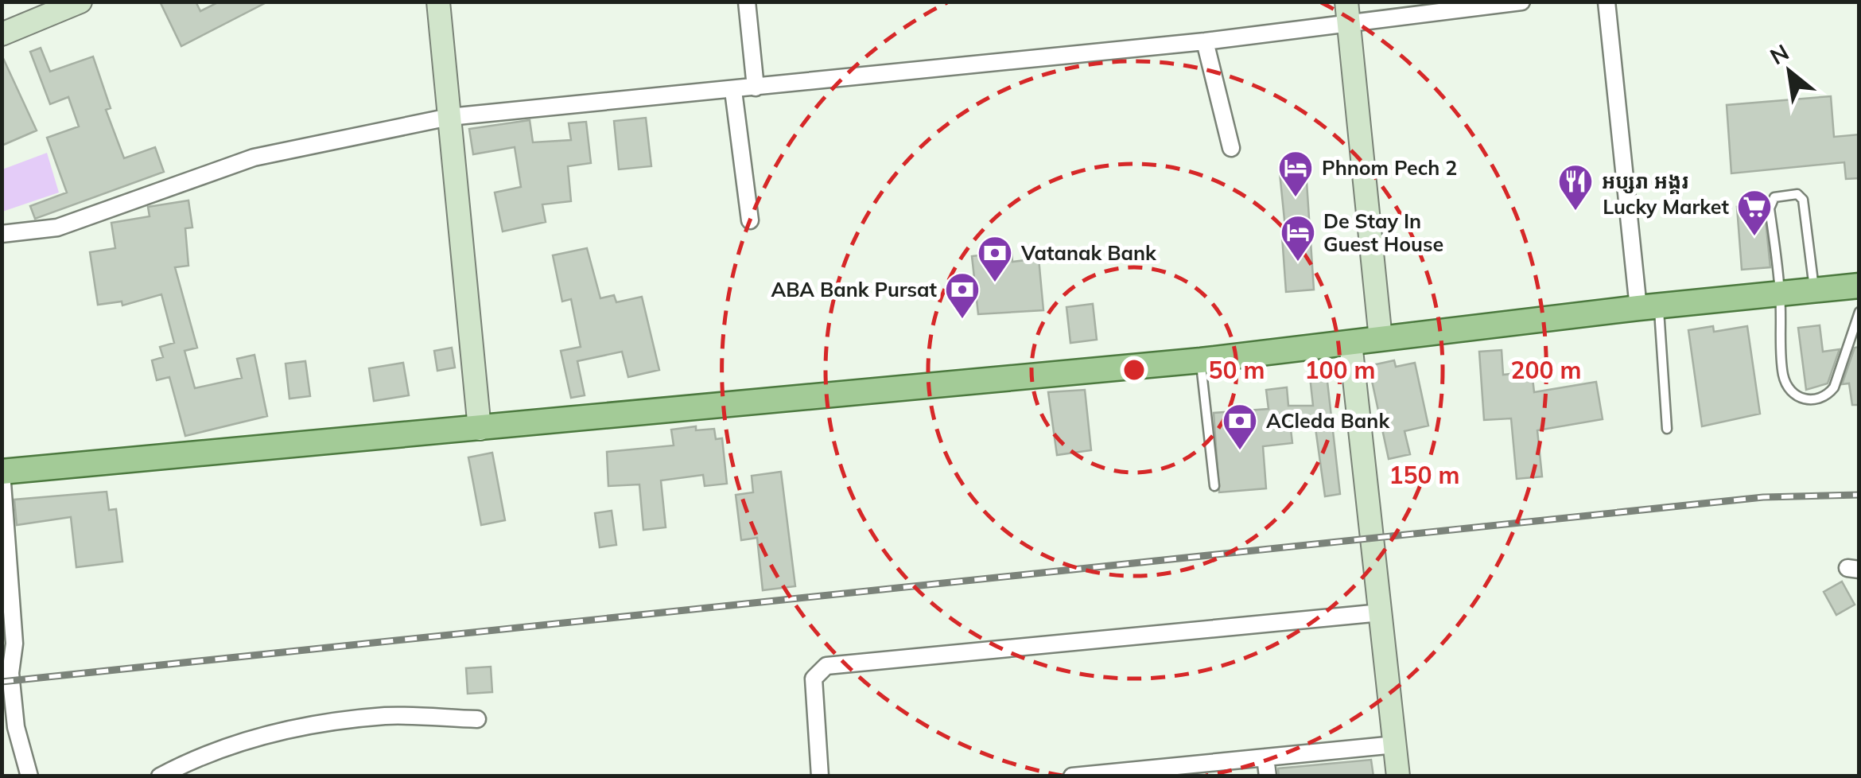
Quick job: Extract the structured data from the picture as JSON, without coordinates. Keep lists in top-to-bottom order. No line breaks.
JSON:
{"places":{"hotel":["Phnom Pech 2","De Stay In Guest House"],"restaurant":["អប្សរា អង្គរ"],"supermarket":["Lucky Market"],"bank":["Vatanak Bank","ABA Bank Pursat","ACleda Bank"]},"north":"top left","rings":["50 m","100 m","200 m","150 m"]}
